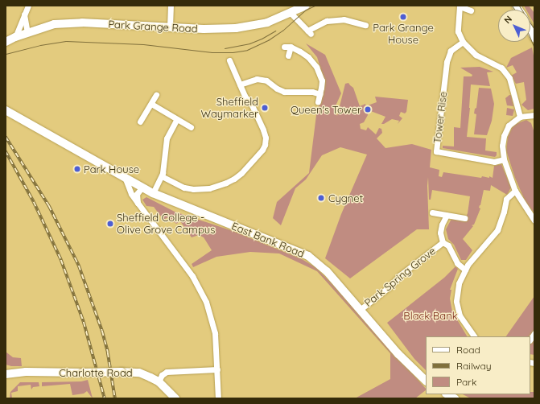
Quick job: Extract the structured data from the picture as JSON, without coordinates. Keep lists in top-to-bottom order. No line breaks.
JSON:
{"streets":{"street":["Park Grange Road","Tower Rise","East Bank Road","Park Spring Grove","Charlotte Road"]},"crossings":[["East Bank Road","Park Spring Grove"]],"parks":["Black Bank"],"places":["Park Grange House","Sheffield Waymarker","Queen's Tower","Park House","Cygnet","Sheffield College - Olive Grove Campus"],"legend":["Road","Railway","Park"],"north":"top left"}
